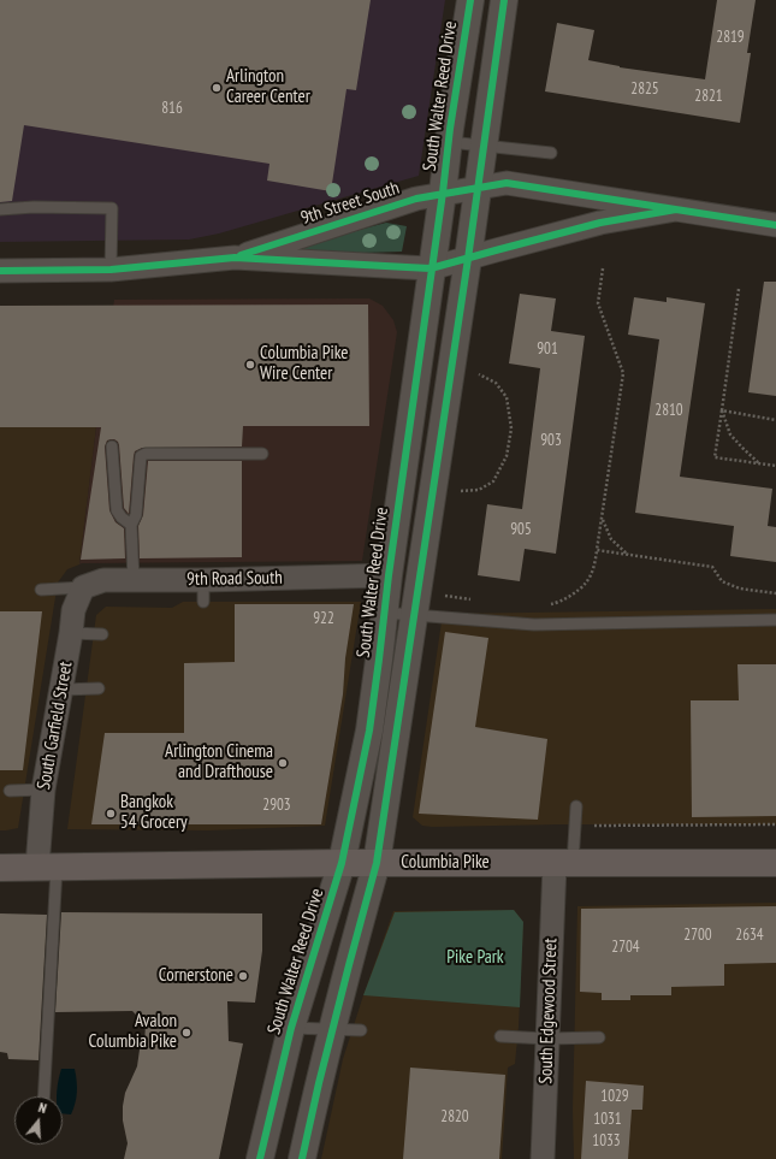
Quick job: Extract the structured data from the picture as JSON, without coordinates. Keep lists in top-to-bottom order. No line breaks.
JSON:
{"streets":{"main road":["Columbia Pike"],"street":["South Walter Reed Drive","9th Street South","9th Road South","South Garfield Street","South Edgewood Street"]},"crossings":[["South Walter Reed Drive","9th Street South"],["South Walter Reed Drive","9th Road South"],["South Walter Reed Drive","Columbia Pike"],["9th Road South","South Garfield Street"],["South Garfield Street","Columbia Pike"],["Columbia Pike","South Edgewood Street"]],"parks":["Pike Park"],"places":["Arlington Career Center","Columbia Pike Wire Center","Arlington Cinema and Drafthouse","Bangkok 54 Grocery","Cornerstone","Avalon Columbia Pike"],"house_numbers":["2819","2825","2821","816","901","2810","903","905","922","2903","2700","2634","2704","1029","2820","1031","1033"],"north":"top"}
